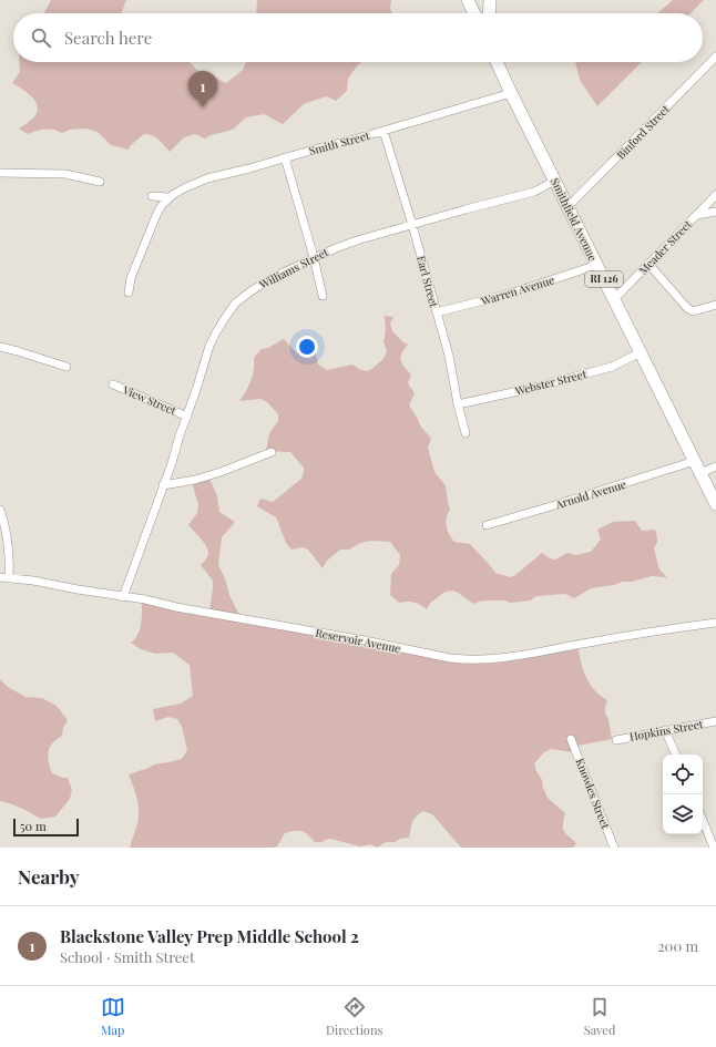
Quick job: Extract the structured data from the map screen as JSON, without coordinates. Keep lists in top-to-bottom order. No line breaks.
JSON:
{"streets":{"main road":["Smithfield Avenue","RI 126"],"street":["Binford Street","Smith Street","Meader Street","Williams Street","Earl Street","Warren Avenue","Webster Street","View Street","Arnold Avenue","Reservoir Avenue","Hopkins Street","Knowles Street"]},"crossings":[["Binford Street","Smithfield Avenue"],["Smith Street","Smithfield Avenue"],["Smith Street","Earl Street"],["Smithfield Avenue","Meader Street"],["Smithfield Avenue","Williams Street"],["Smithfield Avenue","Warren Avenue"],["Smithfield Avenue","Webster Street"],["Smithfield Avenue","Arnold Avenue"],["Williams Street","Earl Street"],["Williams Street","View Street"],["Williams Street","Reservoir Avenue"],["Earl Street","Warren Avenue"],["Earl Street","Webster Street"]],"scale_bar":"50 m","page":{"search":"Search here","pins":"1","scale":"50 m","heading":"Nearby","list":[{"mark":"1","name":"Blackstone Valley Prep Middle School 2","note":"School · Smith Street","value":"200 m"}],"nav":["Map","Directions","Saved"]}}
